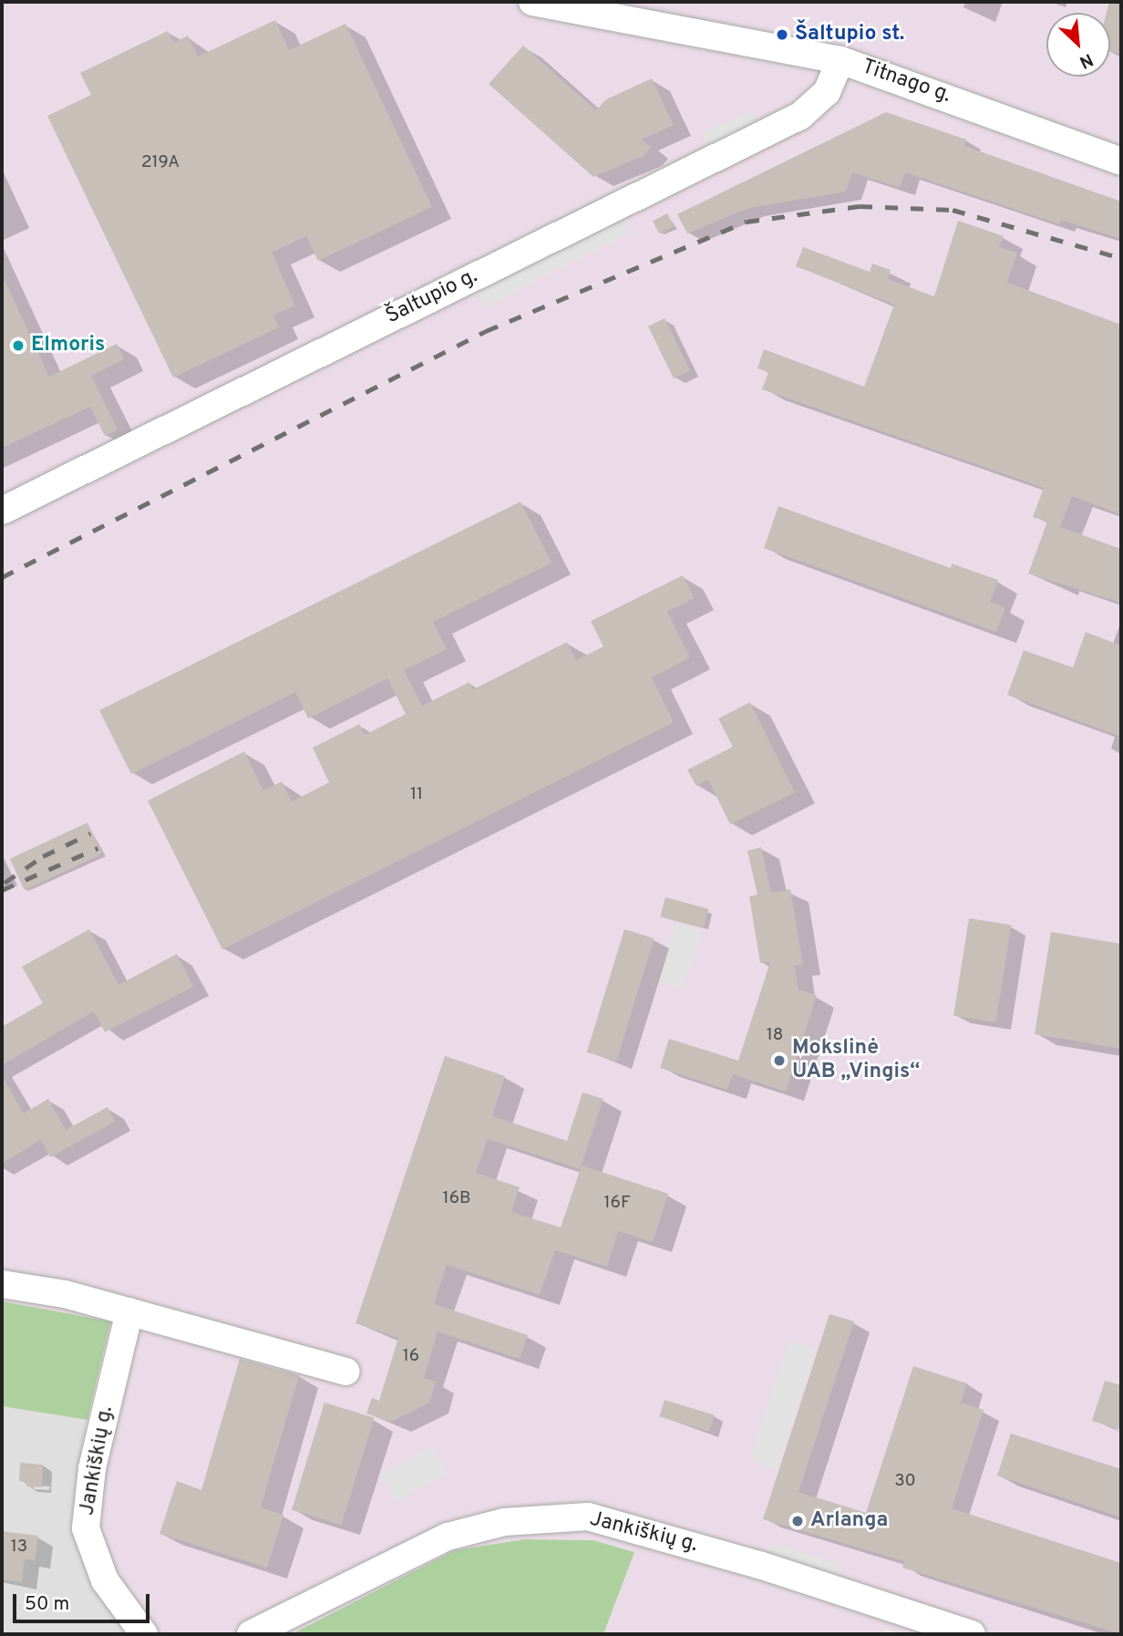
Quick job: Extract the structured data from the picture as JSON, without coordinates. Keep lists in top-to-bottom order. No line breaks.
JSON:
{"streets":{"street":["Titnago g.","Šaltupio g.","Jankiškių g."]},"crossings":[["Titnago g.","Šaltupio g."]],"places":["Šaltupio st.","Elmoris","Mokslinė UAB „Vingis“","Arlanga"],"house_numbers":["219A","11","18","16B","16F","16","30","13"],"scale_bar":"50 m","north":"bottom right"}
